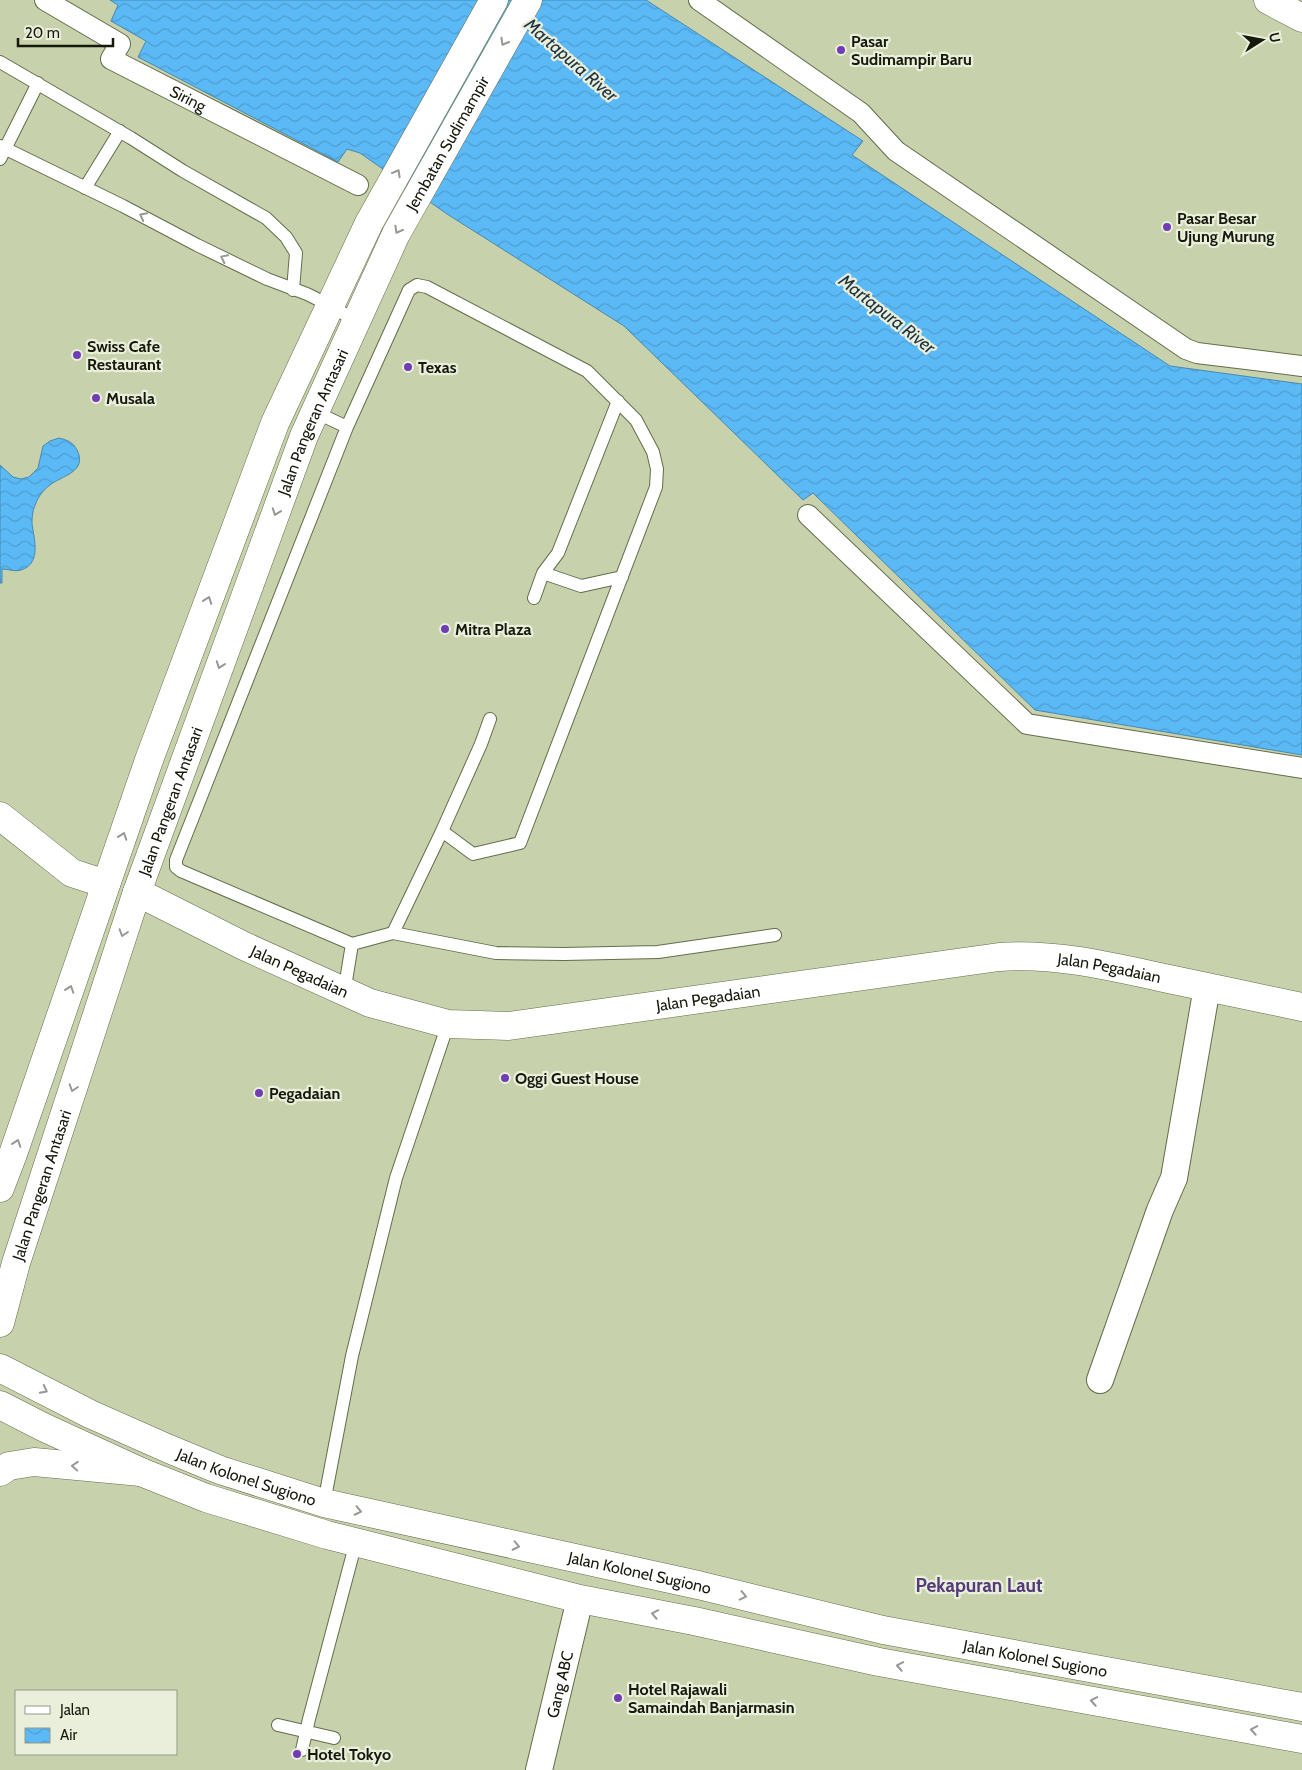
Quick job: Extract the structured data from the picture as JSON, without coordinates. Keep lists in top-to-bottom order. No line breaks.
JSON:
{"streets":{"main road":["Jembatan Sudimampir","Jalan Pangeran Antasari","Jalan Pegadaian","Jalan Kolonel Sugiono"],"street":["Siring","Gang ABC"]},"crossings":[["Jembatan Sudimampir","Jalan Pangeran Antasari"],["Jalan Pangeran Antasari","Jalan Pegadaian"],["Jalan Kolonel Sugiono","Gang ABC"]],"districts":["Pekapuran Laut"],"water":["Martapura River"],"places":["Pasar Sudimampir Baru","Pasar Besar Ujung Murung","Swiss Cafe Restaurant","Texas","Musala","Mitra Plaza","Oggi Guest House","Pegadaian","Hotel Rajawali Samaindah Banjarmasin","Hotel Tokyo"],"legend":["Jalan","Air"],"scale_bar":"20 m","north":"right"}
